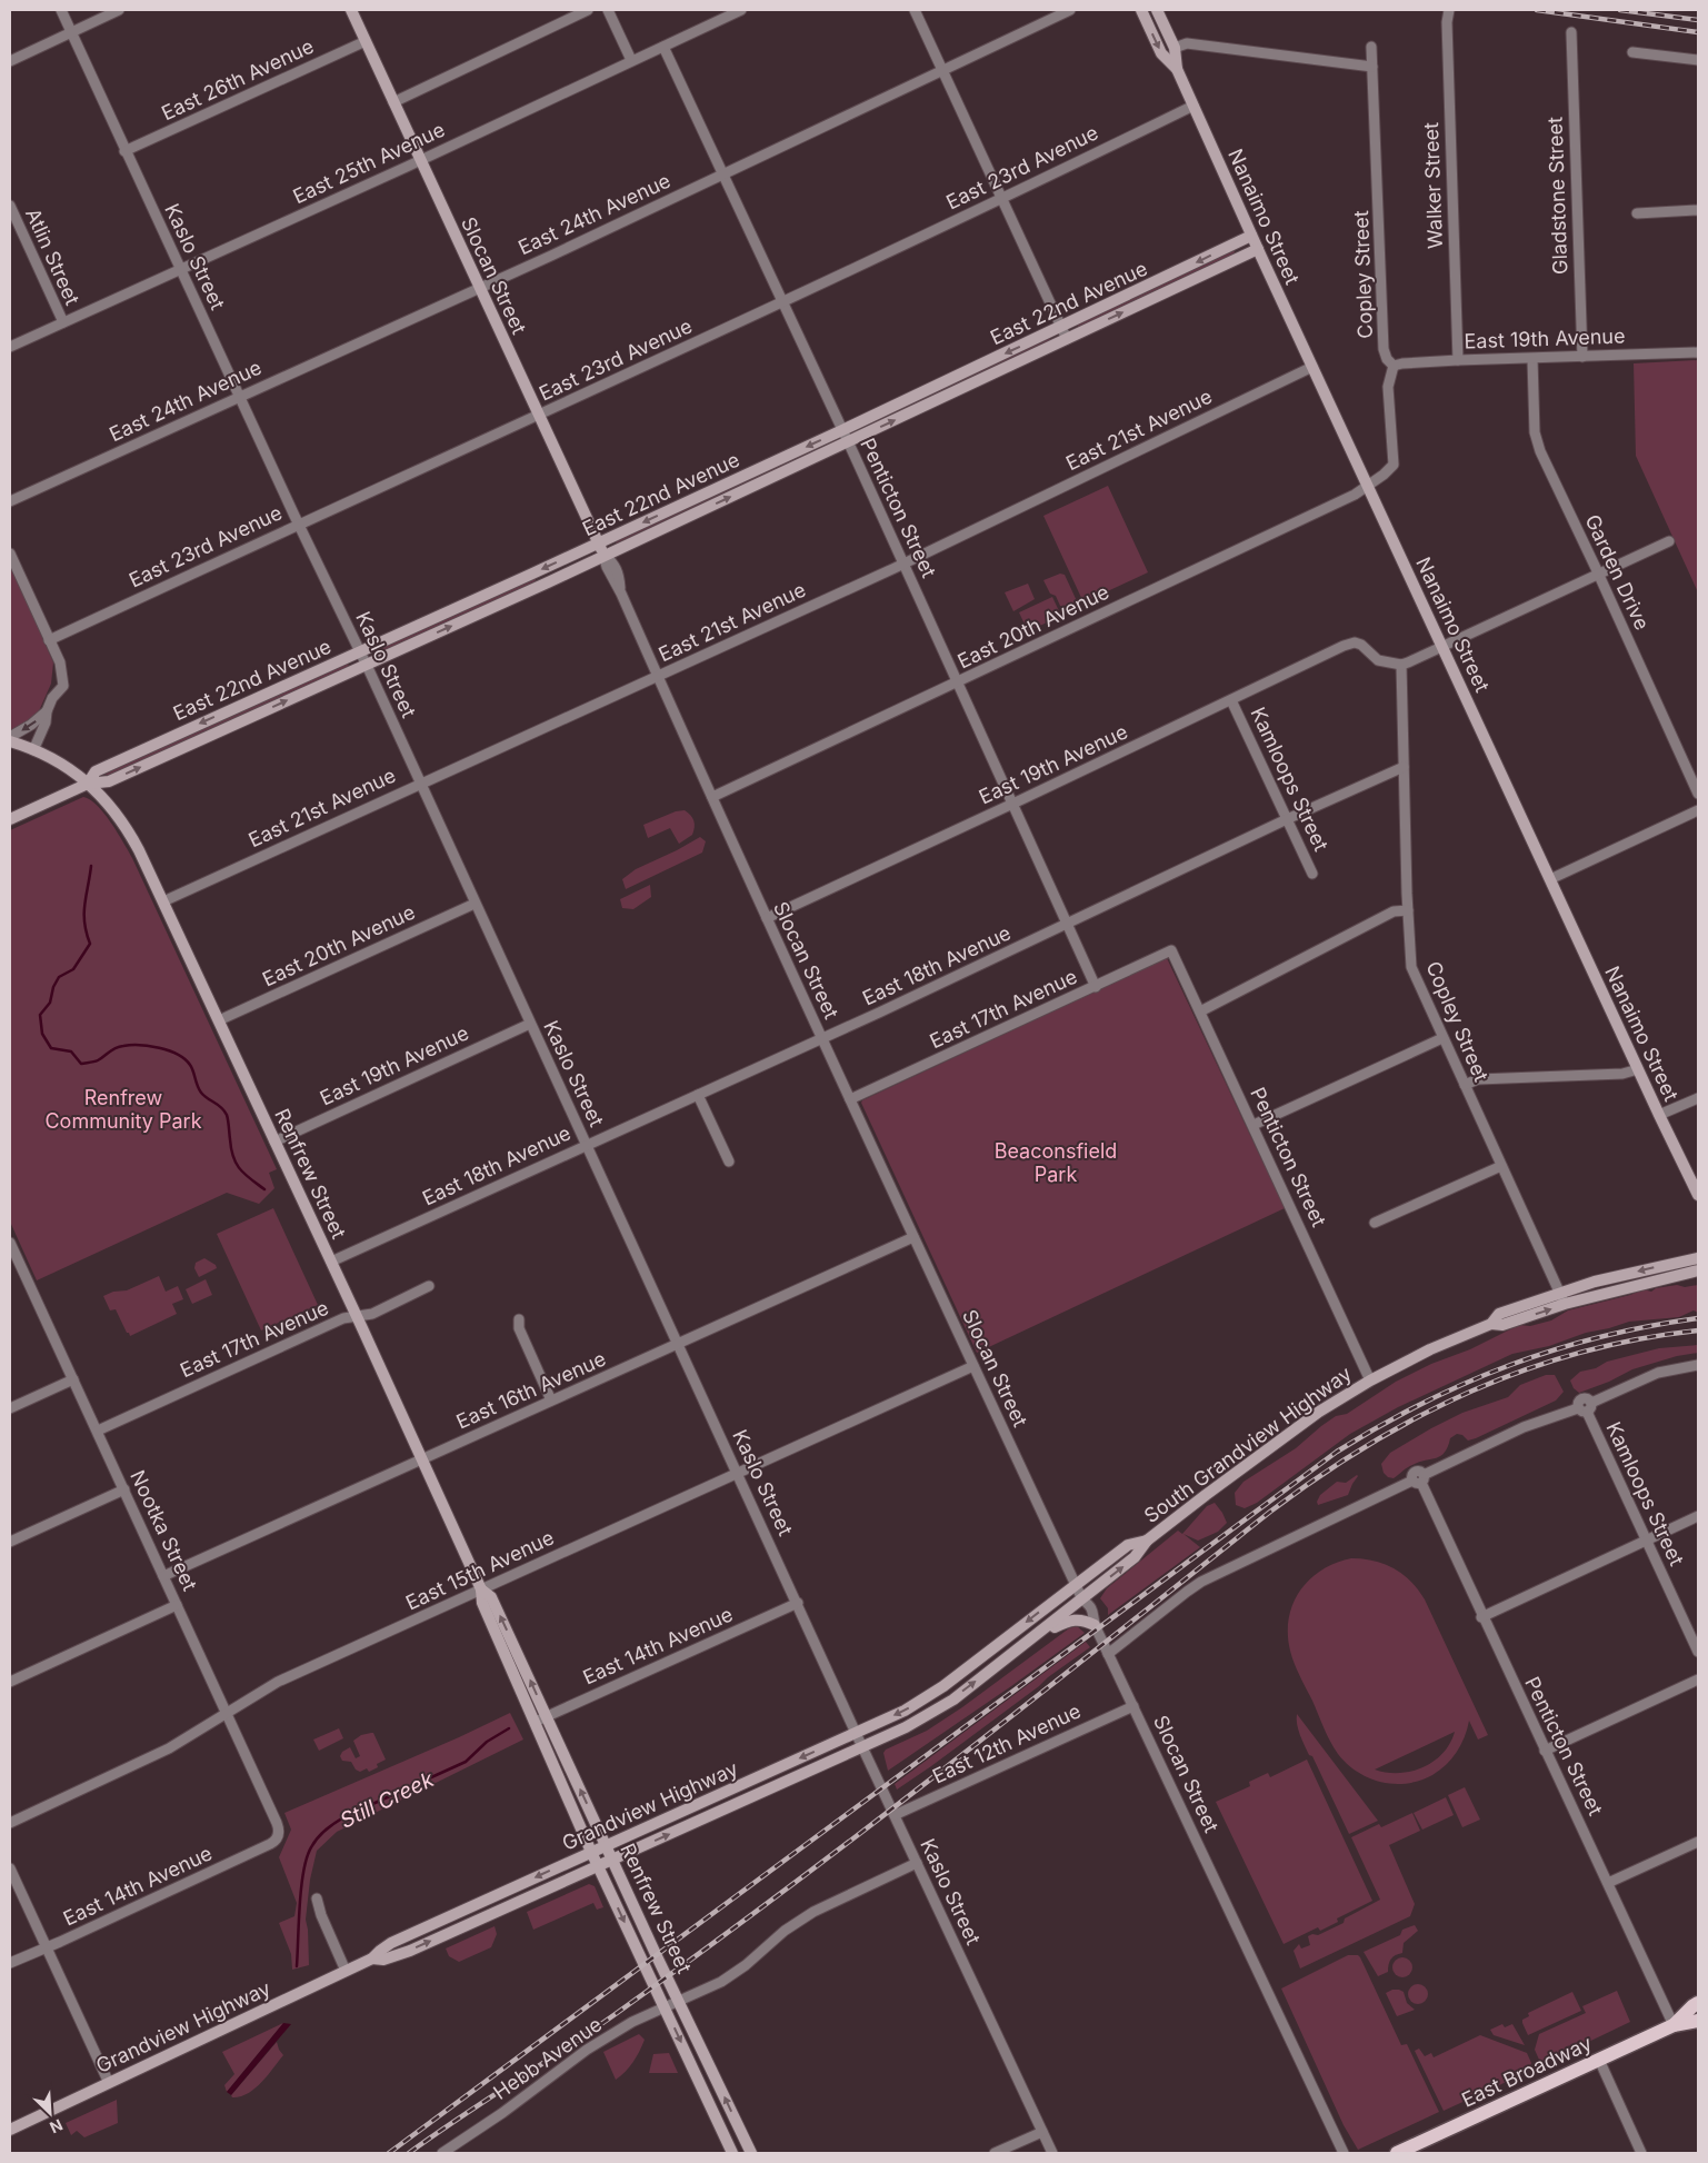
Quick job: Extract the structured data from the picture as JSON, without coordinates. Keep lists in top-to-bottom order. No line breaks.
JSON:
{"streets":{"main road":["East Broadway"],"street":["East 26th Avenue","East 25th Avenue","East 23rd Avenue","Walker Street","Gladstone Street","East 24th Avenue","Nanaimo Street","Atlin Street","Kaslo Street","Copley Street","Slocan Street","East 22nd Avenue","East 19th Avenue","East 21st Avenue","Penticton Street","Garden Drive","East 20th Avenue","Kamloops Street","East 18th Avenue","East 17th Avenue","Renfrew Street","East 16th Avenue","South Grandview Highway","Nootka Street","East 15th Avenue","East 14th Avenue","East 12th Avenue","Grandview Highway","Hebb Avenue"]},"crossings":[["East 26th Avenue","Kaslo Street"],["East 26th Avenue","Slocan Street"],["East 25th Avenue","Atlin Street"],["East 25th Avenue","Kaslo Street"],["East 25th Avenue","Slocan Street"],["East 25th Avenue","Penticton Street"],["East 23rd Avenue","Nanaimo Street"],["East 23rd Avenue","Kaslo Street"],["East 23rd Avenue","Slocan Street"],["East 23rd Avenue","Penticton Street"],["Walker Street","East 19th Avenue"],["Gladstone Street","East 19th Avenue"],["East 24th Avenue","Kaslo Street"],["East 24th Avenue","Slocan Street"],["East 24th Avenue","Penticton Street"],["Nanaimo Street","East 22nd Avenue"],["Nanaimo Street","East 21st Avenue"],["Nanaimo Street","East 20th Avenue"],["Kaslo Street","East 22nd Avenue"],["Kaslo Street","East 19th Avenue"],["Kaslo Street","East 21st Avenue"],["Kaslo Street","East 20th Avenue"],["Kaslo Street","East 18th Avenue"],["Kaslo Street","East 16th Avenue"],["Kaslo Street","East 15th Avenue"],["Kaslo Street","East 14th Avenue"],["Kaslo Street","East 12th Avenue"],["Kaslo Street","Grandview Highway"],["Copley Street","East 19th Avenue"],["Copley Street","East 18th Avenue"],["Copley Street","South Grandview Highway"],["Slocan Street","East 22nd Avenue"],["Slocan Street","East 19th Avenue"],["Slocan Street","East 21st Avenue"],["Slocan Street","East 20th Avenue"],["Slocan Street","East 18th Avenue"],["Slocan Street","East 17th Avenue"],["Slocan Street","East 16th Avenue"],["Slocan Street","South Grandview Highway"],["Slocan Street","East 15th Avenue"],["Slocan Street","East 12th Avenue"],["East 22nd Avenue","Penticton Street"],["East 22nd Avenue","Renfrew Street"],["East 19th Avenue","Penticton Street"],["East 19th Avenue","Garden Drive"],["East 19th Avenue","Kamloops Street"],["East 19th Avenue","Renfrew Street"],["East 21st Avenue","Penticton Street"],["East 21st Avenue","Renfrew Street"],["Penticton Street","East 20th Avenue"],["Penticton Street","East 18th Avenue"],["Penticton Street","East 17th Avenue"],["Penticton Street","South Grandview Highway"],["Penticton Street","East Broadway"],["East 20th Avenue","Renfrew Street"],["Kamloops Street","East 18th Avenue"],["East 18th Avenue","Renfrew Street"],["East 17th Avenue","Renfrew Street"],["East 17th Avenue","Nootka Street"],["Renfrew Street","East 16th Avenue"],["Renfrew Street","East 15th Avenue"],["Renfrew Street","East 14th Avenue"],["Renfrew Street","Grandview Highway"],["Renfrew Street","Hebb Avenue"],["East 16th Avenue","Nootka Street"],["South Grandview Highway","Grandview Highway"],["Nootka Street","East 15th Avenue"],["Nootka Street","East 14th Avenue"]],"water":["Still Creek"],"parks":["Renfrew Community Park","Beaconsfield Park"],"north":"bottom right"}
